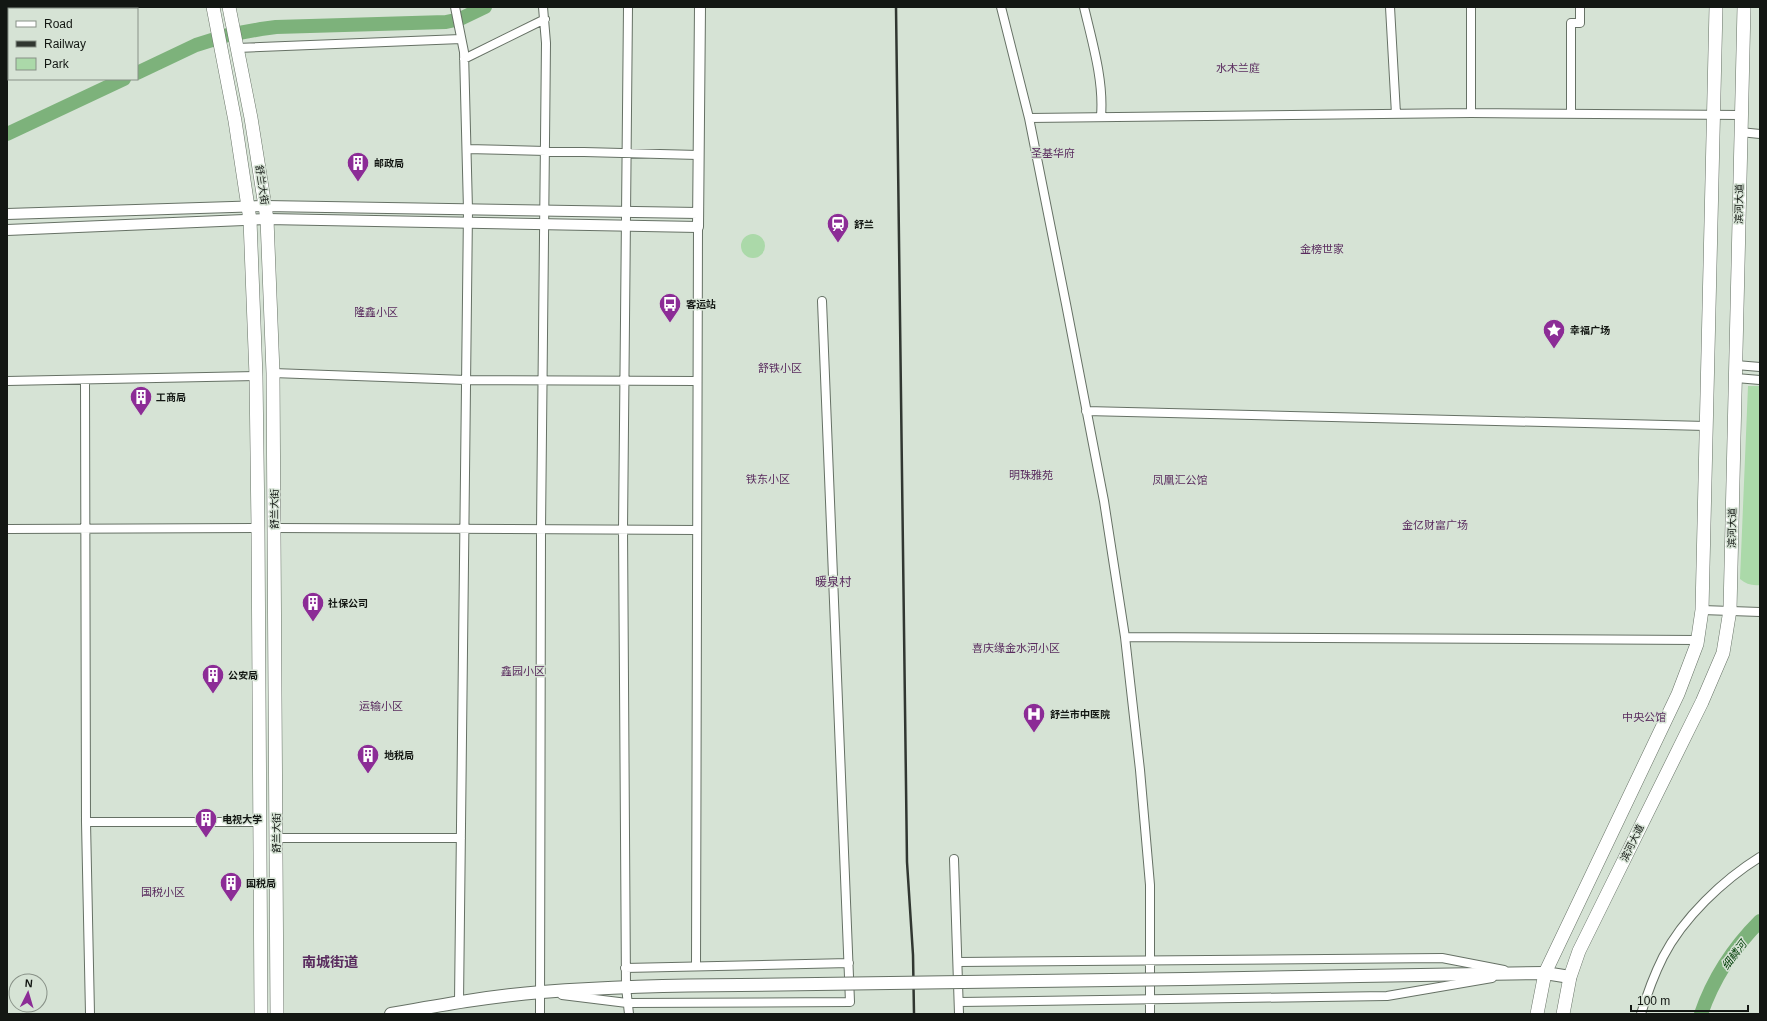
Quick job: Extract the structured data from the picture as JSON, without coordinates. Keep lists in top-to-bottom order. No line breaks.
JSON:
{"streets":{"main road":["舒兰大街","滨河大道"]},"districts":["水木兰庭","圣基华府","金榜世家","隆鑫小区","舒铁小区","明珠雅苑","铁东小区","凤凰汇公馆","金亿财富广场","暖泉村","喜庆缘金水河小区","鑫园小区","运输小区","中央公馆","国税小区","南城街道"],"water":["细鳞河"],"places":{"building":["邮政局","工商局","社保公司","公安局","地税局","电视大学","国税局"],"station":["舒兰"],"bus stop":["客运站"],"place":["幸福广场"],"hospital":["舒兰市中医院"]},"legend":["Road","Railway","Park"],"scale_bar":"100 m","north":"top"}
